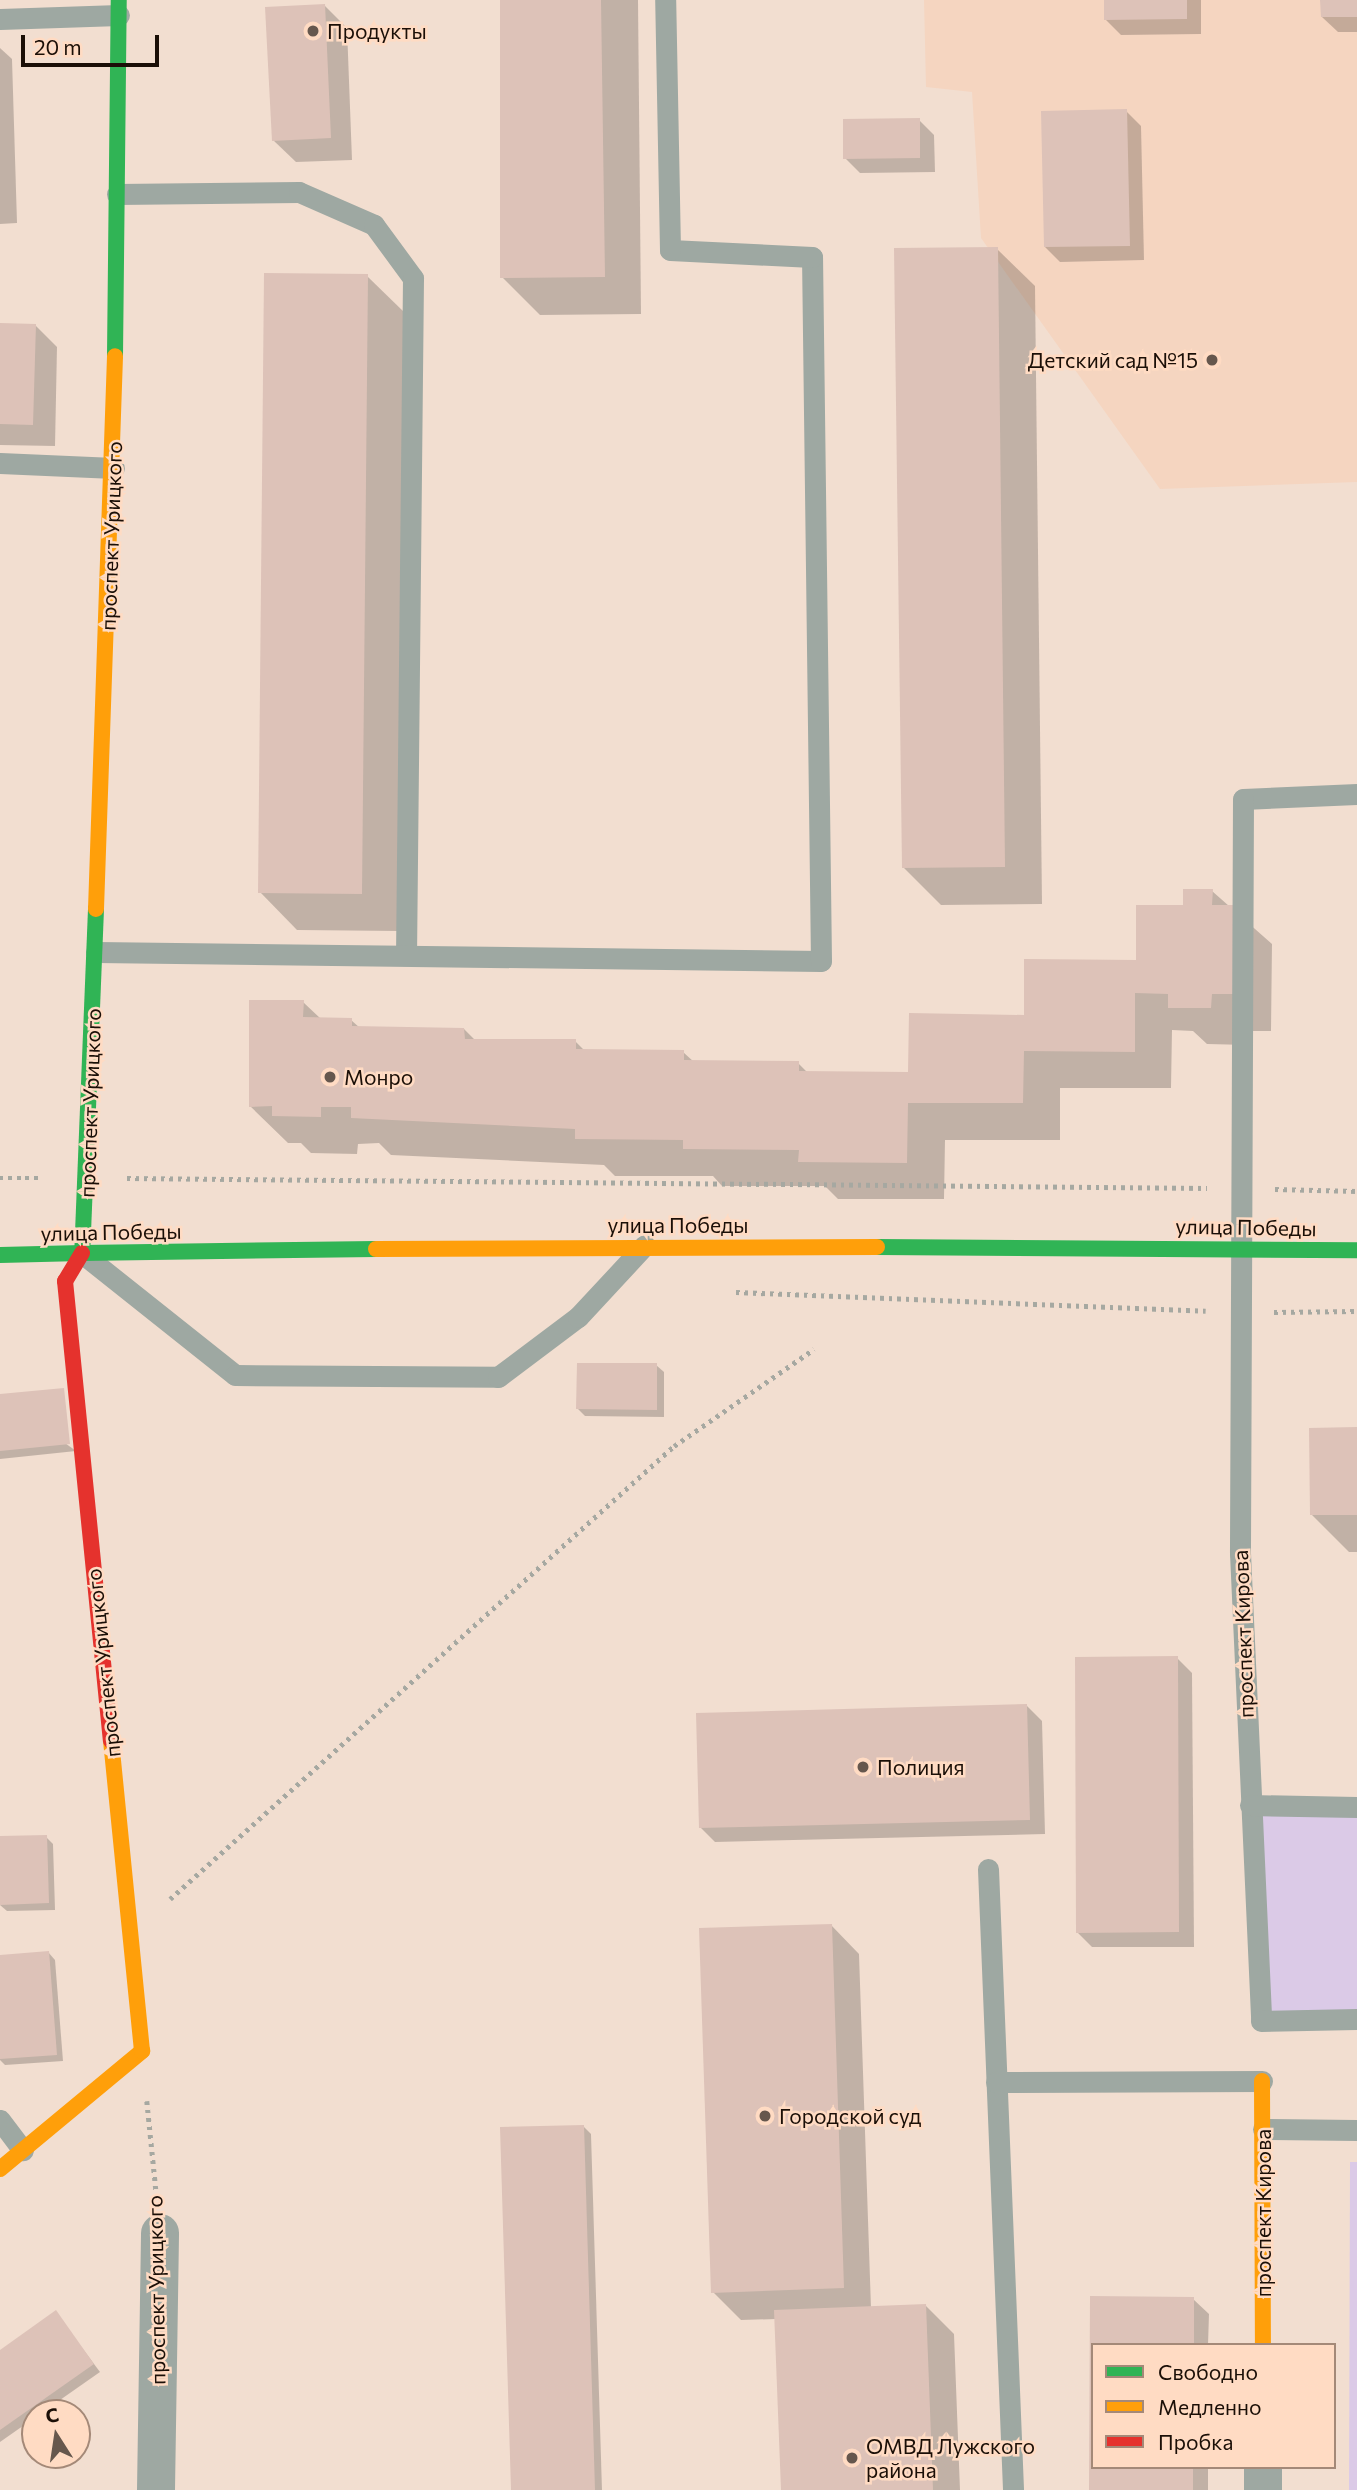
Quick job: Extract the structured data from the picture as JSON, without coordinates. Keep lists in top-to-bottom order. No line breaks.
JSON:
{"streets":{"main road":["проспект Урицкого","улица Победы","проспект Кирова"]},"crossings":[["проспект Урицкого","улица Победы"],["улица Победы","проспект Кирова"]],"places":["Продукты","Детский сад №15","Монро","Полиция","Городской суд","ОМВД Лужского района"],"legend":["Свободно","Медленно","Пробка"],"scale_bar":"20 m","north":"top"}
